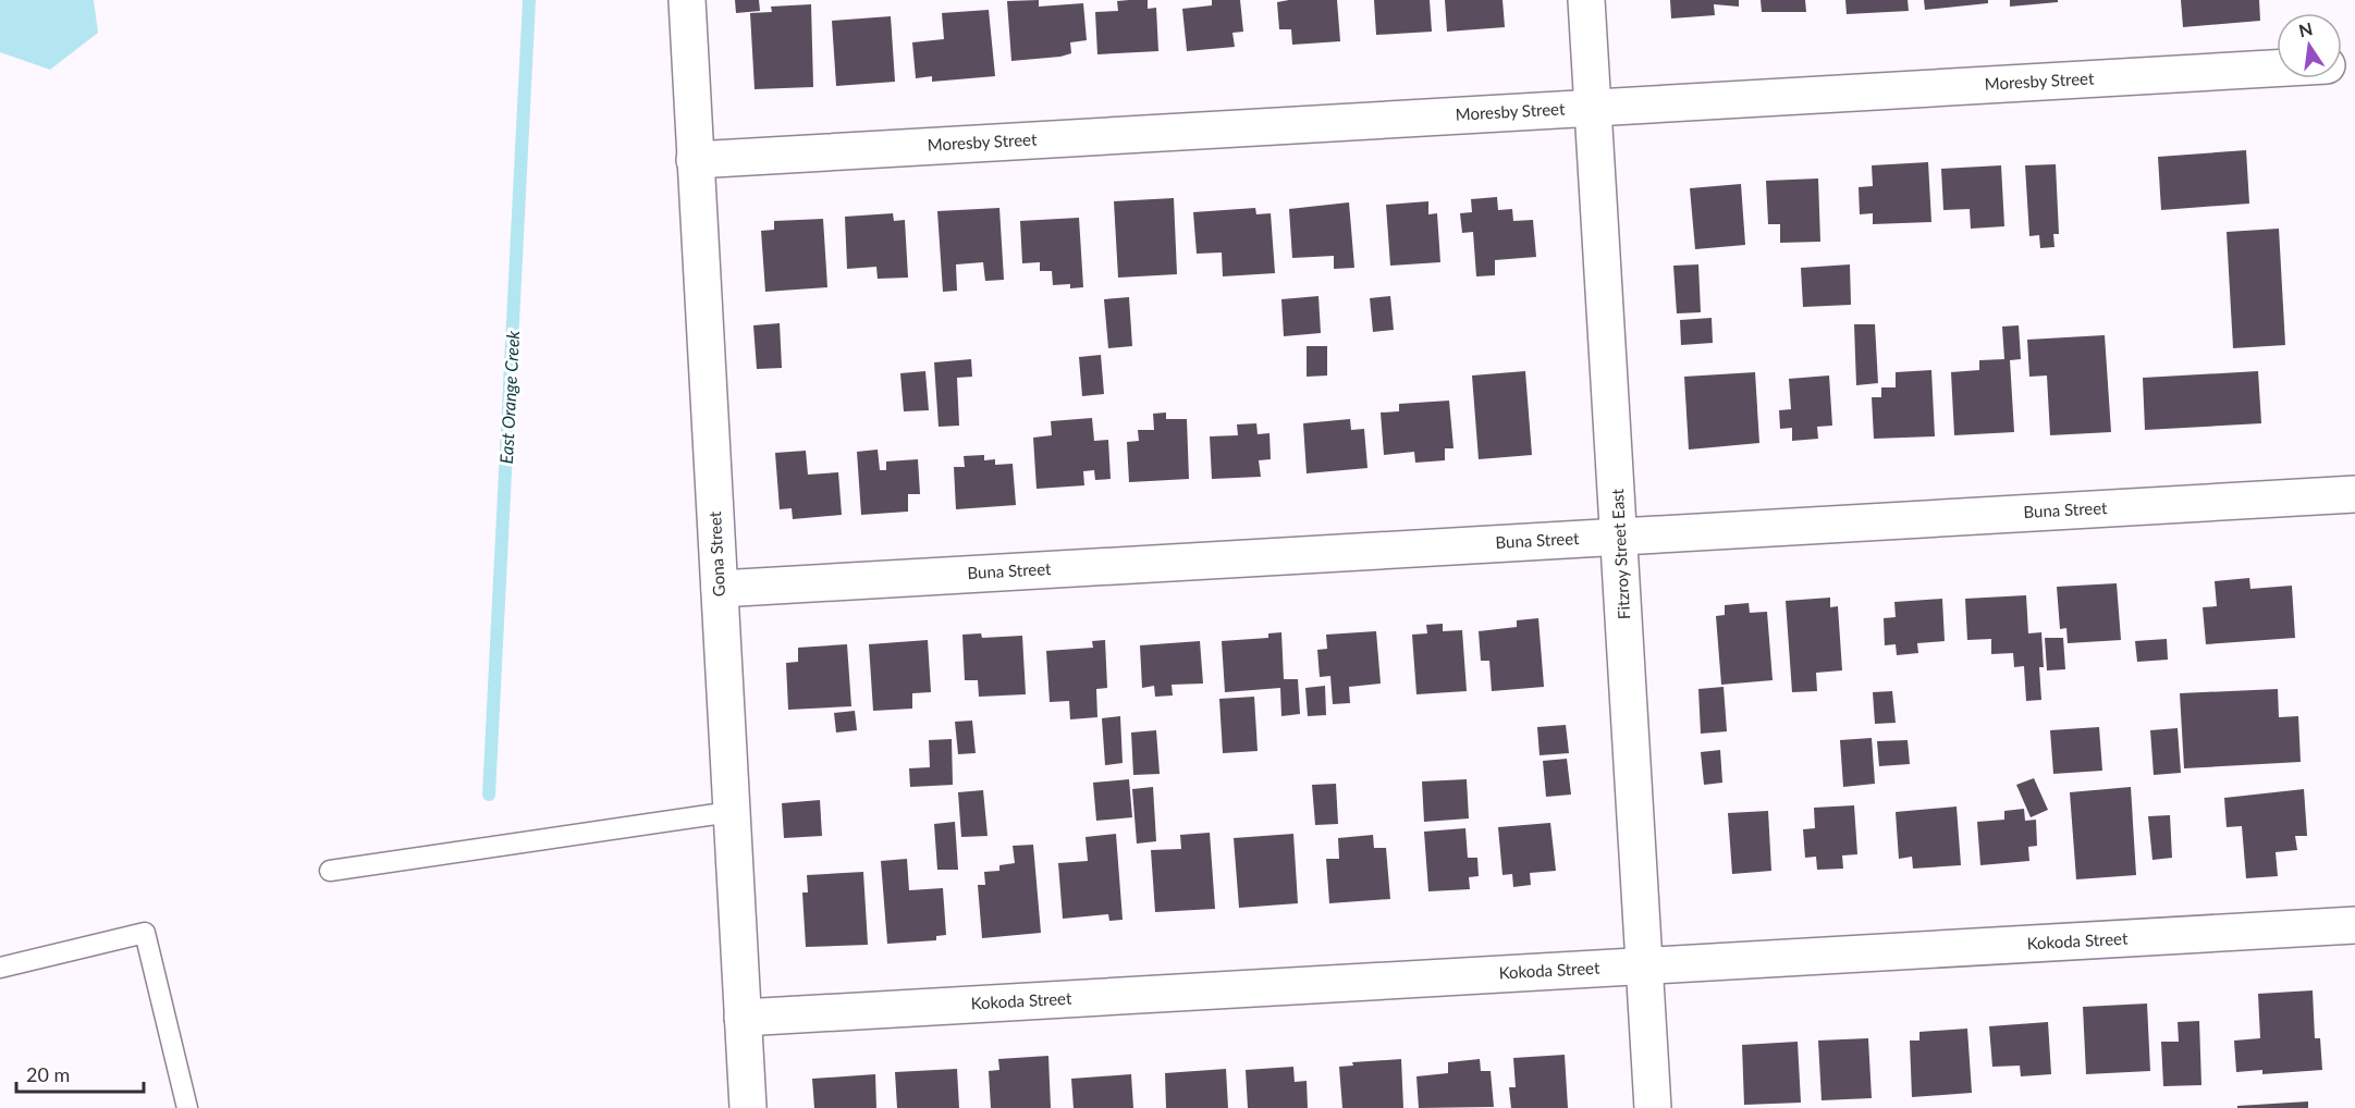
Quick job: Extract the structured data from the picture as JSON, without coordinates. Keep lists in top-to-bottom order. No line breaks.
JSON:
{"streets":{"street":["Moresby Street","Buna Street","Gona Street","Fitzroy Street East","Kokoda Street"]},"crossings":[["Moresby Street","Gona Street"],["Moresby Street","Fitzroy Street East"],["Buna Street","Gona Street"],["Buna Street","Fitzroy Street East"],["Gona Street","Kokoda Street"],["Fitzroy Street East","Kokoda Street"]],"water":["East Orange Creek"],"scale_bar":"20 m","north":"top"}
